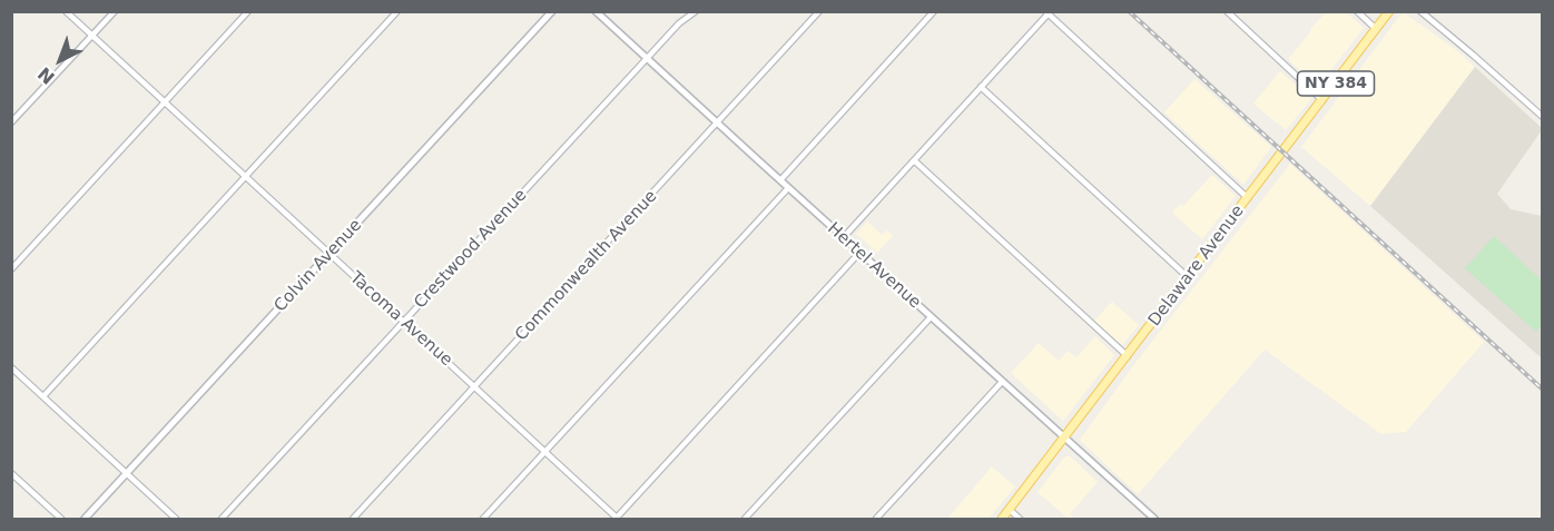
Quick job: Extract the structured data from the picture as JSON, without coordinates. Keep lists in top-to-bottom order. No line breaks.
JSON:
{"streets":{"main road":["NY 384","Delaware Avenue"],"street":["Crestwood Avenue","Colvin Avenue","Commonwealth Avenue","Hertel Avenue","Tacoma Avenue"]},"crossings":[["Crestwood Avenue","Hertel Avenue"],["Crestwood Avenue","Tacoma Avenue"],["Colvin Avenue","Tacoma Avenue"],["Commonwealth Avenue","Hertel Avenue"],["Commonwealth Avenue","Tacoma Avenue"],["Hertel Avenue","Delaware Avenue"]],"north":"bottom left"}
